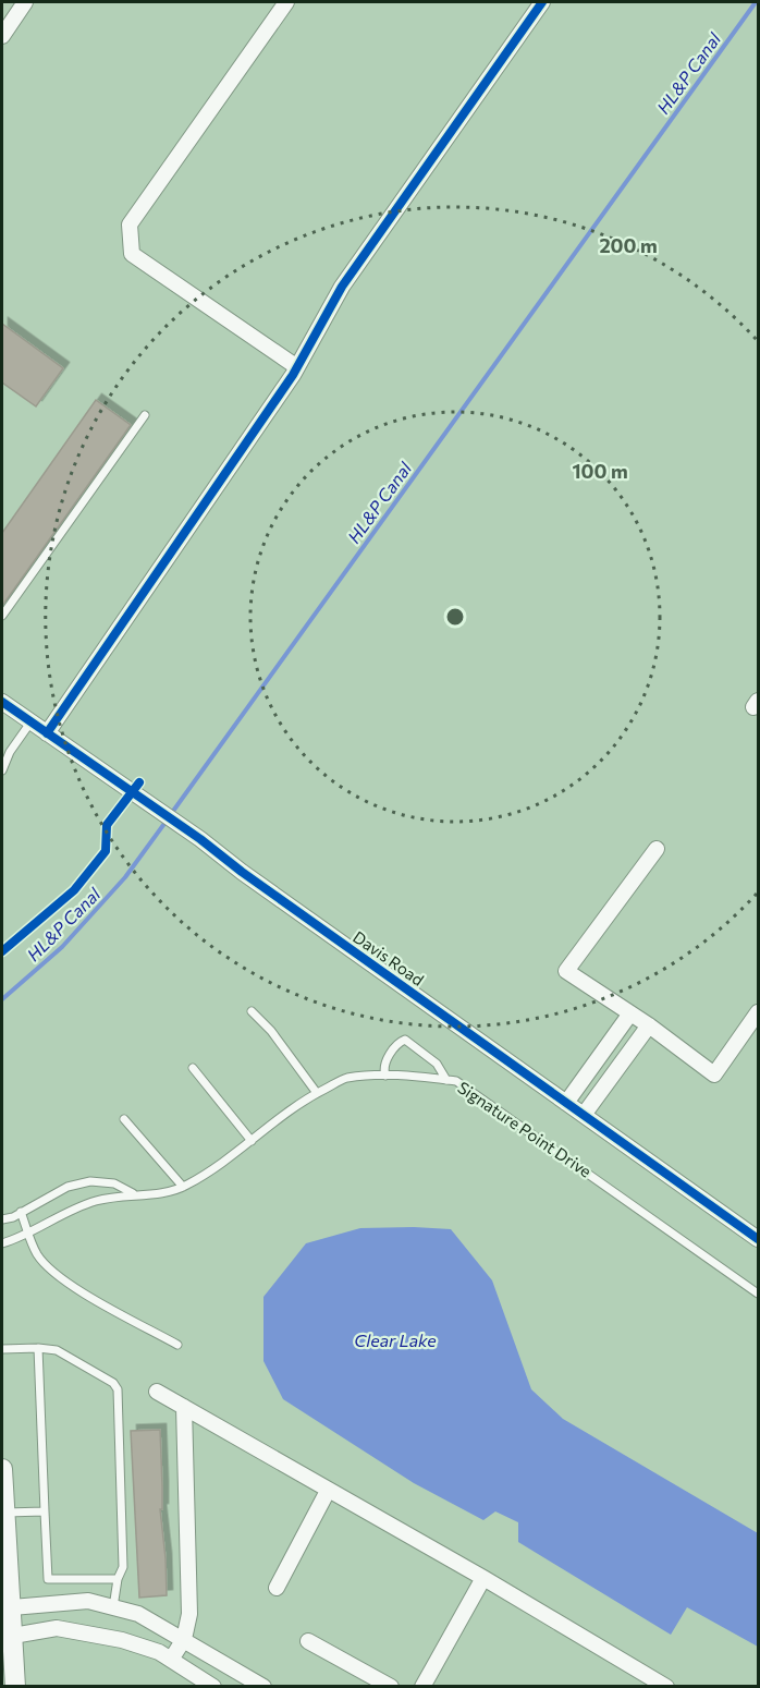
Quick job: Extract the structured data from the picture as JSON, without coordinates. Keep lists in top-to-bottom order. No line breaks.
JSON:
{"streets":{"street":["Davis Road"],"lane":["Signature Point Drive"]},"water":["HL&P Canal","Clear Lake"],"rings":["200 m","100 m"]}
